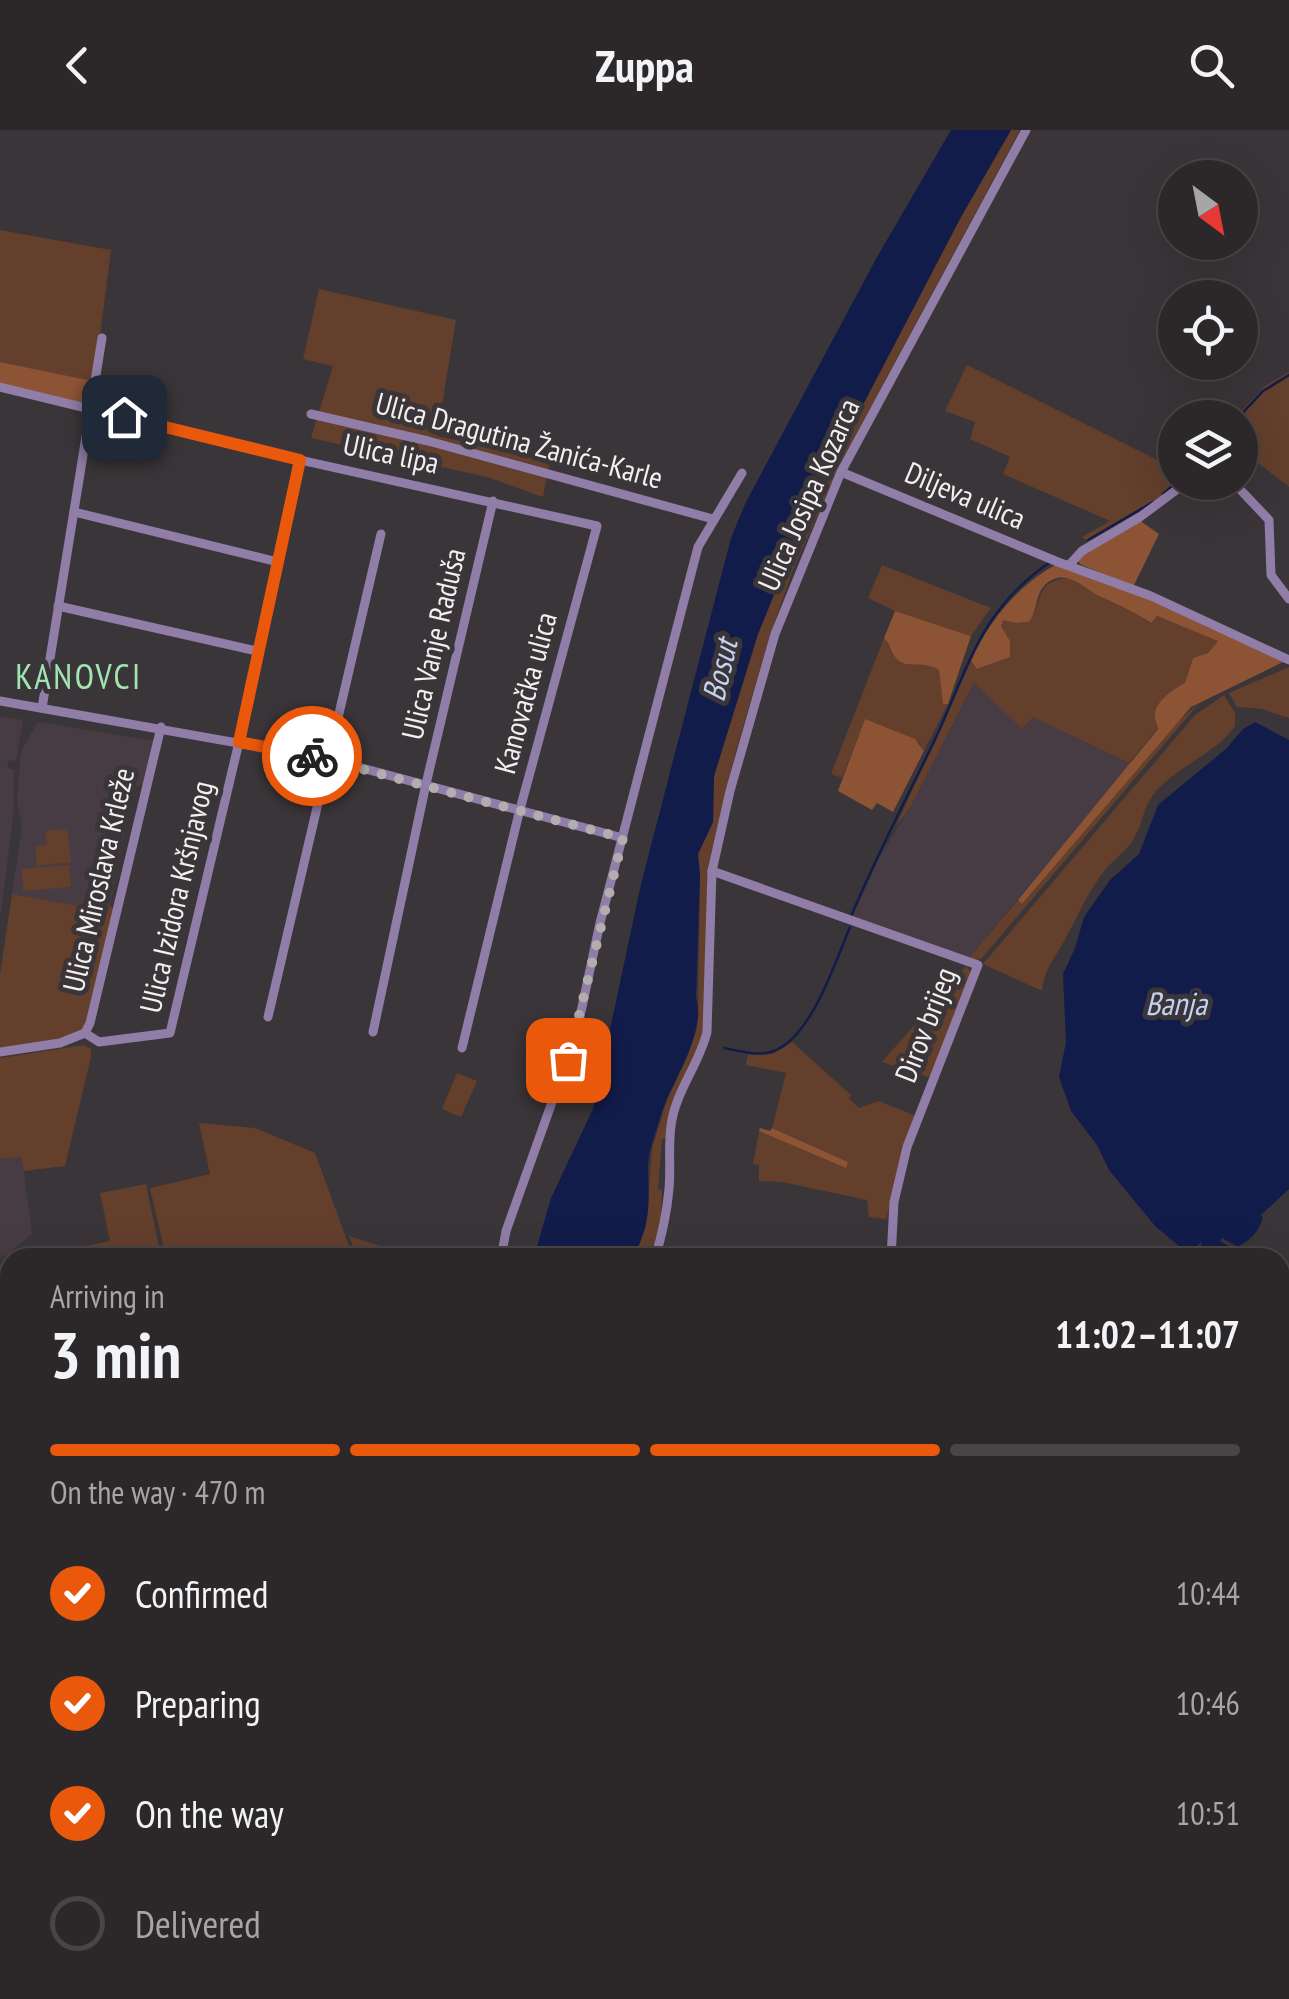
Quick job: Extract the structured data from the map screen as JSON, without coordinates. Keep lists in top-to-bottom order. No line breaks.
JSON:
{"streets":{"street":["Ulica Dragutina Žanića-Karle","Ulica lipa","Ulica Josipa Kozarca","Diljeva ulica","Ulica Vanje Raduša","Kanovačka ulica","Ulica Miroslava Krleže","Ulica Izidora Kršnjavog","Dirov brijeg"]},"crossings":[["Ulica lipa","Ulica Vanje Raduša"],["Ulica lipa","Kanovačka ulica"],["Ulica lipa","Ulica Izidora Kršnjavog"],["Ulica Josipa Kozarca","Diljeva ulica"],["Ulica Josipa Kozarca","Dirov brijeg"],["Ulica Miroslava Krleže","Ulica Izidora Kršnjavog"]],"districts":["KANOVCI"],"water":["Bosut","Banja"],"north":"bottom right","page":{"header":"Zuppa","heading":["3 min","Arriving in","11:02–11:07"],"bar":"On the way · 470 m","list":[["Confirmed","10:44"],["Preparing","10:46"],["On the way","10:51"],"Delivered"]}}
